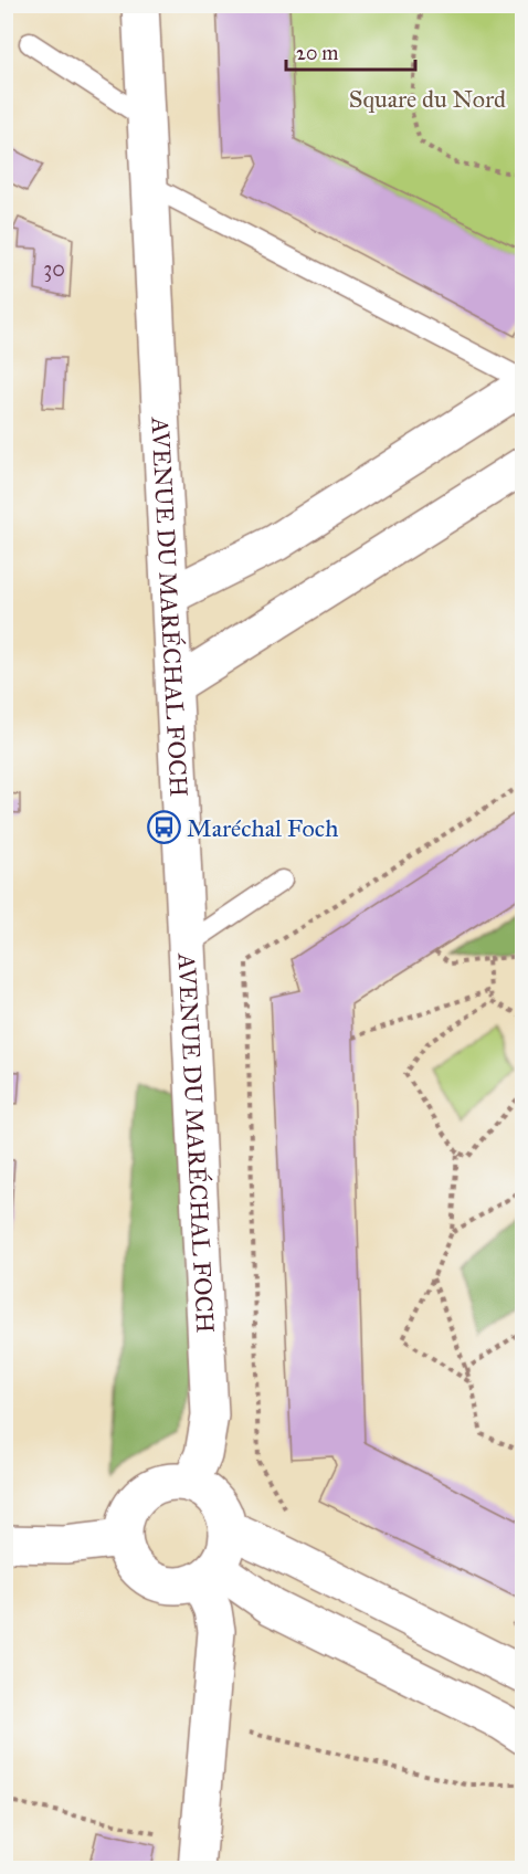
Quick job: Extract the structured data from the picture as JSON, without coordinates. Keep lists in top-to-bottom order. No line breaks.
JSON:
{"streets":{"street":["AVENUE DU MARÉCHAL FOCH"]},"parks":["Square du Nord"],"places":{"bus stop":["Maréchal Foch"]},"house_numbers":["30"],"scale_bar":"20 m"}
